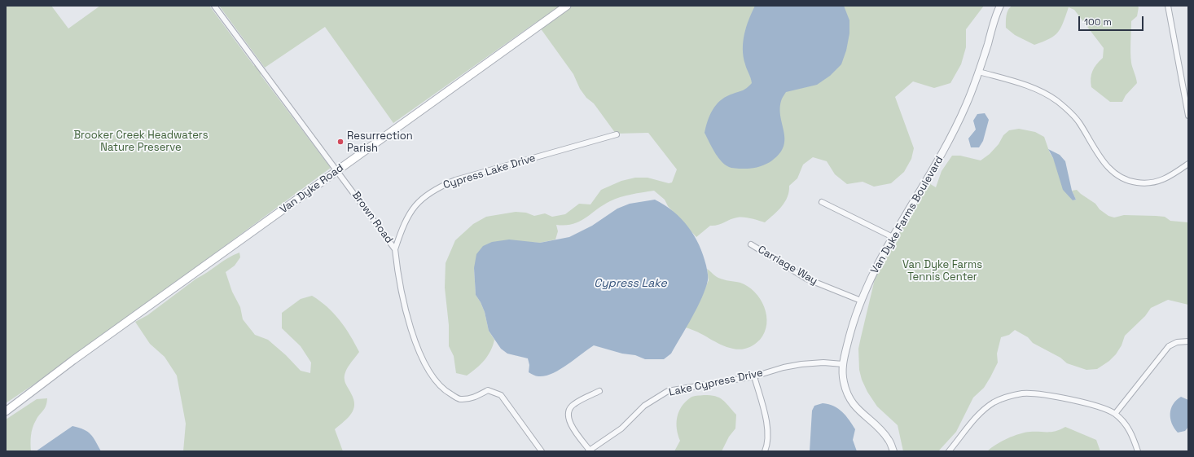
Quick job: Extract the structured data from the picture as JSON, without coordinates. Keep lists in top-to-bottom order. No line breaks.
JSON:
{"streets":{"main road":["Van Dyke Road"],"street":["Cypress Lake Drive","Van Dyke Farms Boulevard","Brown Road","Carriage Way","Lake Cypress Drive"]},"crossings":[["Cypress Lake Drive","Brown Road"],["Van Dyke Road","Brown Road"],["Van Dyke Farms Boulevard","Carriage Way"],["Van Dyke Farms Boulevard","Lake Cypress Drive"]],"water":["Cypress Lake"],"parks":["Brooker Creek Headwaters Nature Preserve","Van Dyke Farms Tennis Center"],"places":["Resurrection Parish"],"scale_bar":"100 m"}
